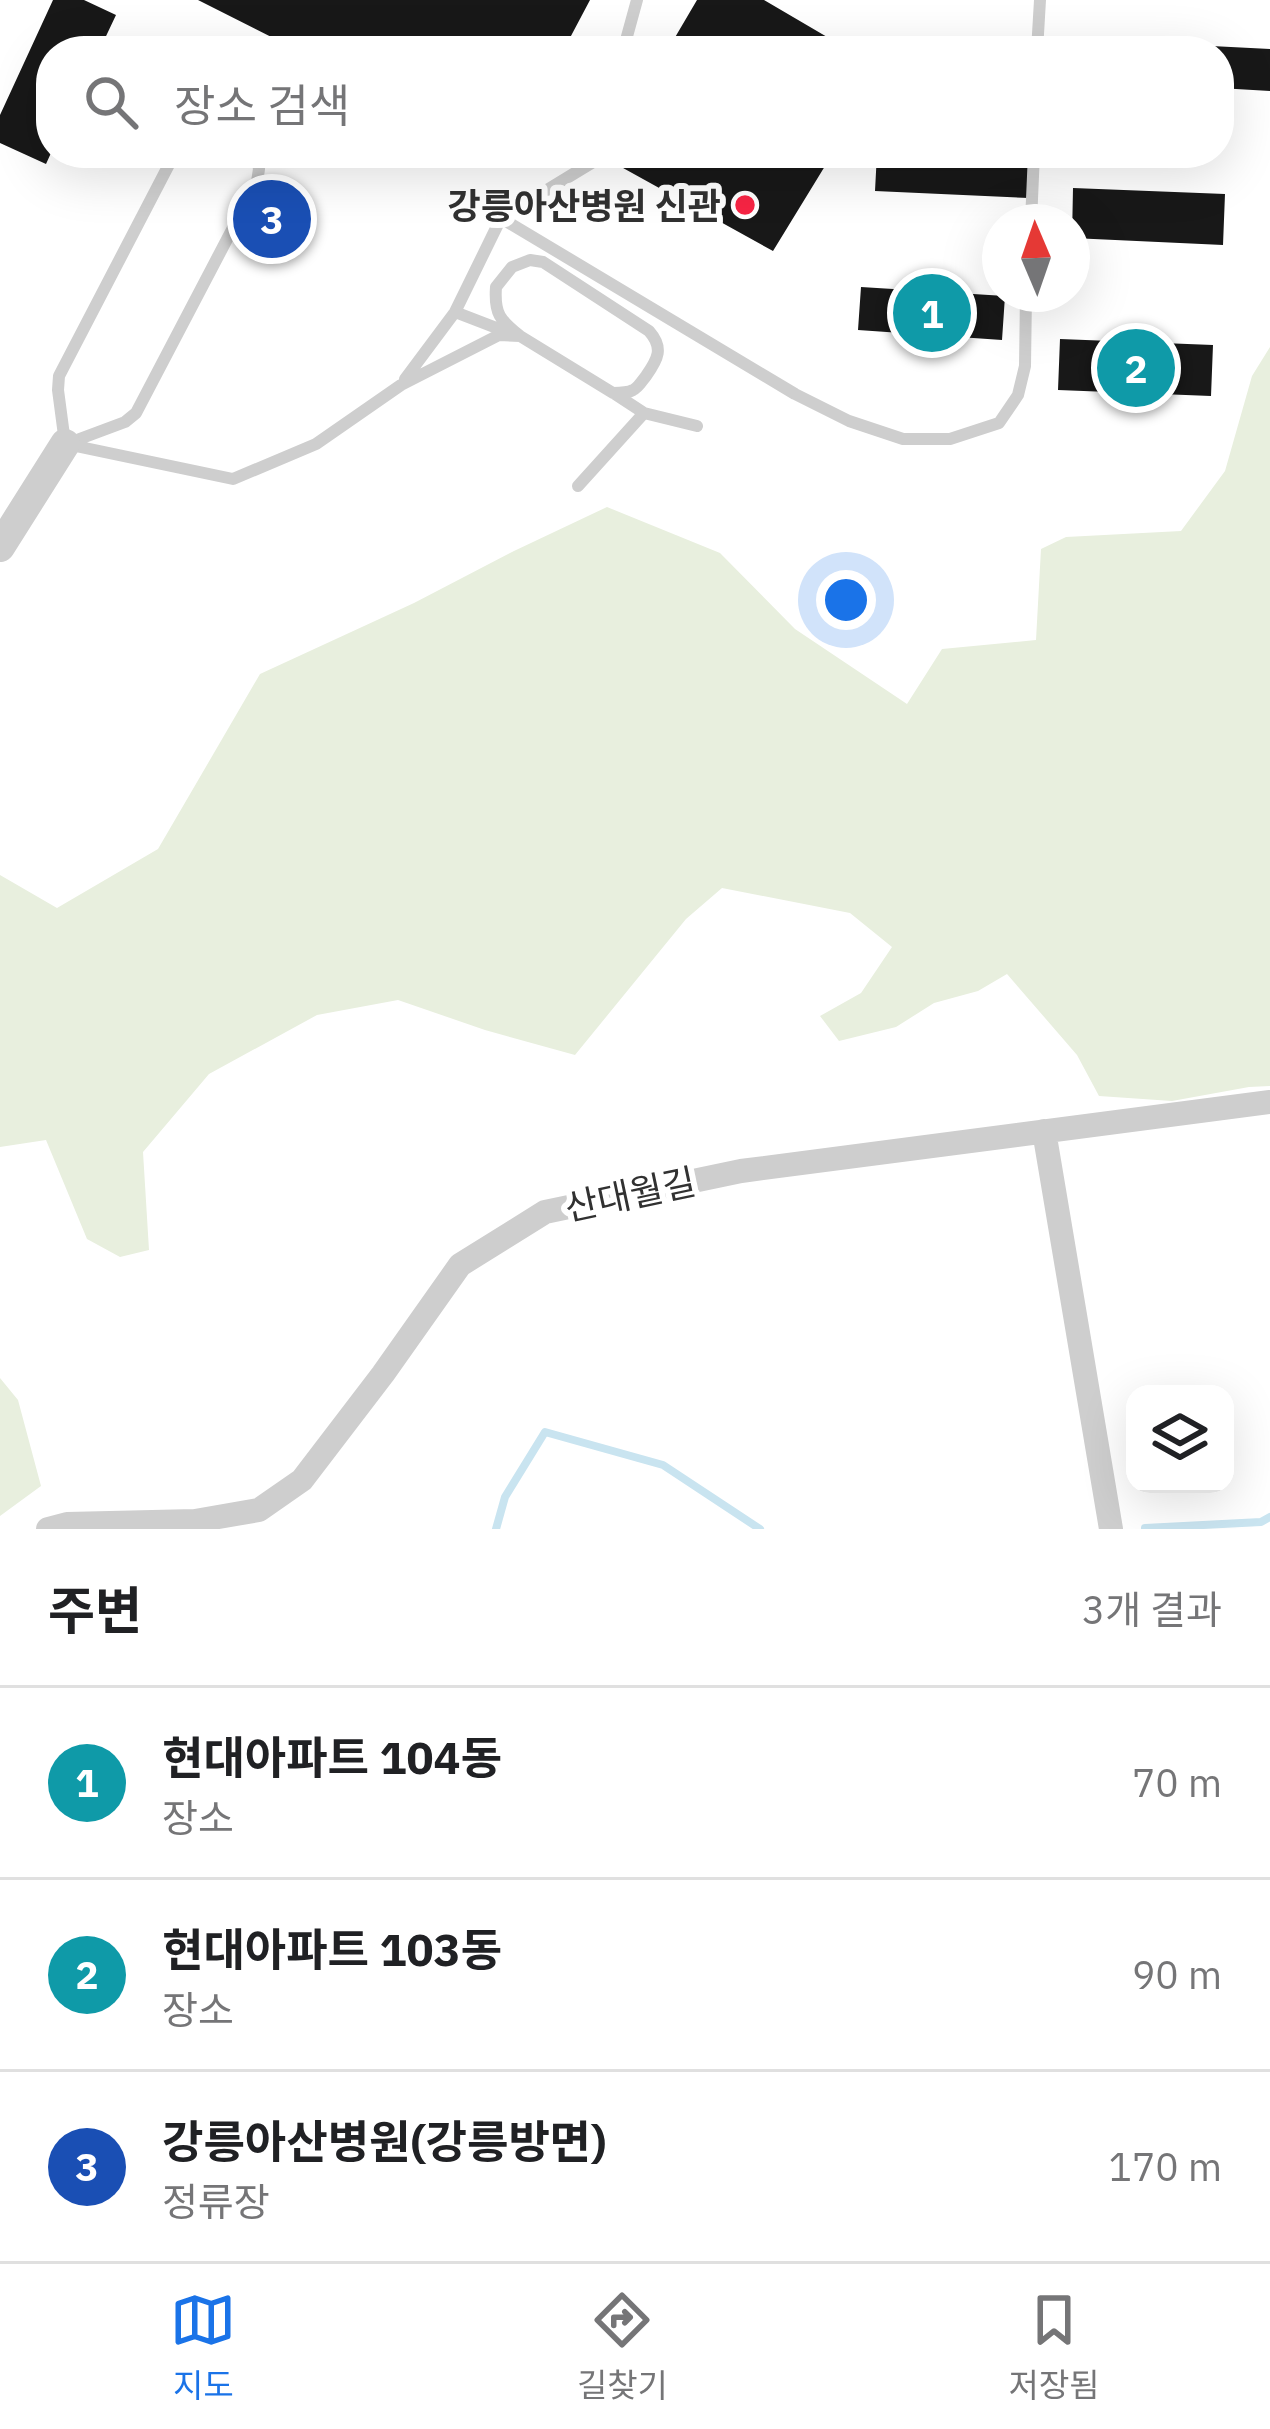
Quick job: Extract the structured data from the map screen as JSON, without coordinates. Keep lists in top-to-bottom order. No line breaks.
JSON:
{"streets":{"street":["산대월길"]},"places":["강릉아산병원 신관"],"north":"top","page":{"search":"장소 검색","pins":["3","1","2"],"heading":["주변","3개 결과"],"list":[{"mark":"1","name":"현대아파트 104동","note":"장소","value":"70 m"},{"mark":"2","name":"현대아파트 103동","note":"장소","value":"90 m"},{"mark":"3","name":"강릉아산병원(강릉방면)","note":"정류장","value":"170 m"}],"nav":["지도","길찾기","저장됨"]}}
